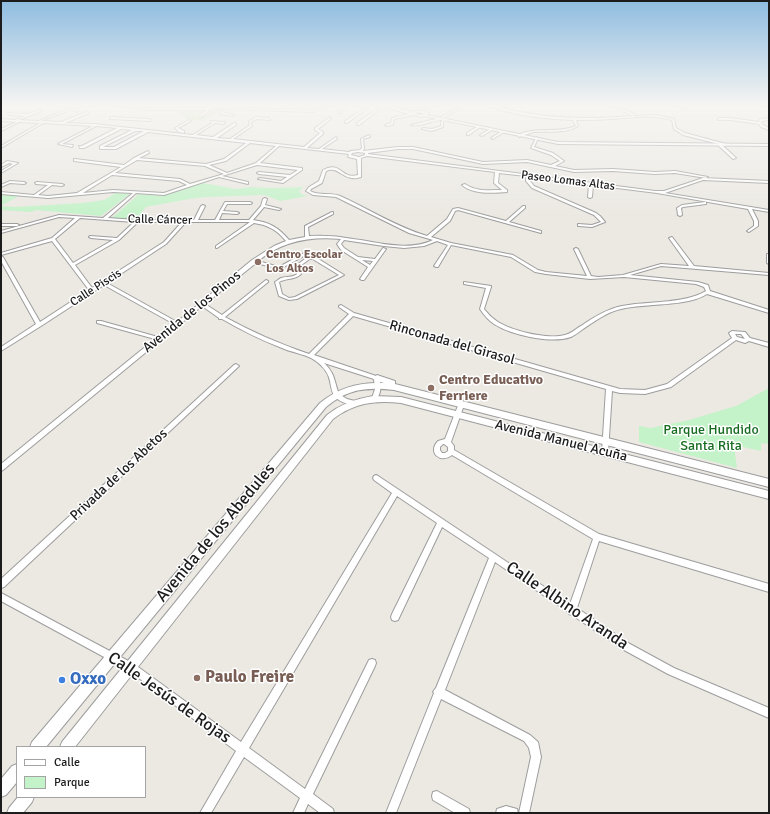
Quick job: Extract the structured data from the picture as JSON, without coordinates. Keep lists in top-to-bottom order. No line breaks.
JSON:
{"streets":{"street":["Paseo Lomas Altas","Calle Cáncer","Calle Piscis","Avenida de los Pinos","Rinconada del Girasol","Avenida Manuel Acuña","Privada de los Abetos","Avenida de los Abedules","Calle Albino Aranda","Calle Jesús de Rojas"]},"crossings":[["Calle Cáncer","Calle Piscis"],["Calle Cáncer","Avenida de los Pinos"],["Avenida Manuel Acuña","Avenida de los Abedules"],["Avenida de los Abedules","Calle Jesús de Rojas"]],"parks":["Parque Hundido Santa Rita"],"places":["Centro Escolar Los Altos","Centro Educativo Ferriere","Paulo Freire","Oxxo"],"legend":["Calle","Parque"]}
